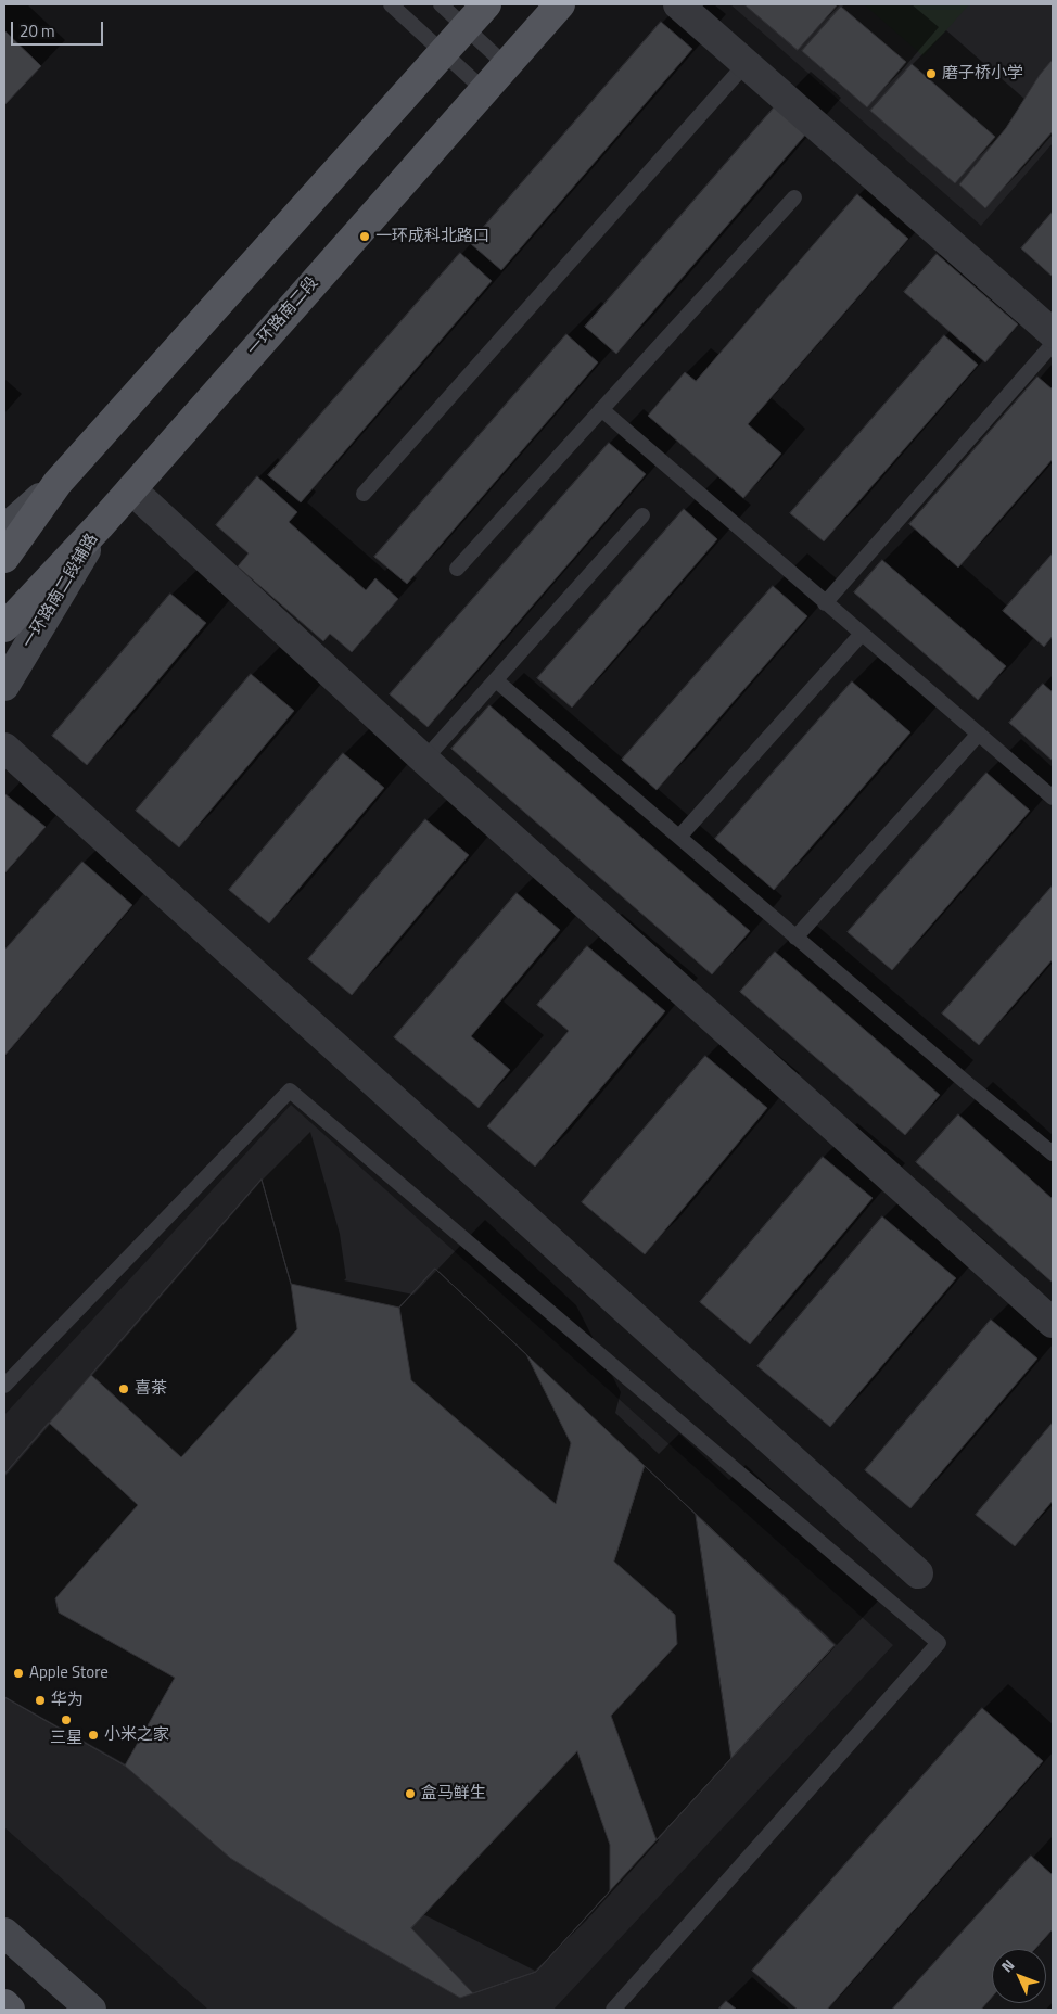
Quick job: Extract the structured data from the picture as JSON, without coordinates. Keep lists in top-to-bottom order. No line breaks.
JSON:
{"streets":{"main road":["一环路南二段","一环路南二段辅路"]},"crossings":[["一环路南二段","一环路南二段辅路"]],"places":["磨子桥小学","一环成科北路口","喜茶","Apple Store","华为","三星","小米之家","盒马鲜生"],"scale_bar":"20 m","north":"top left"}
